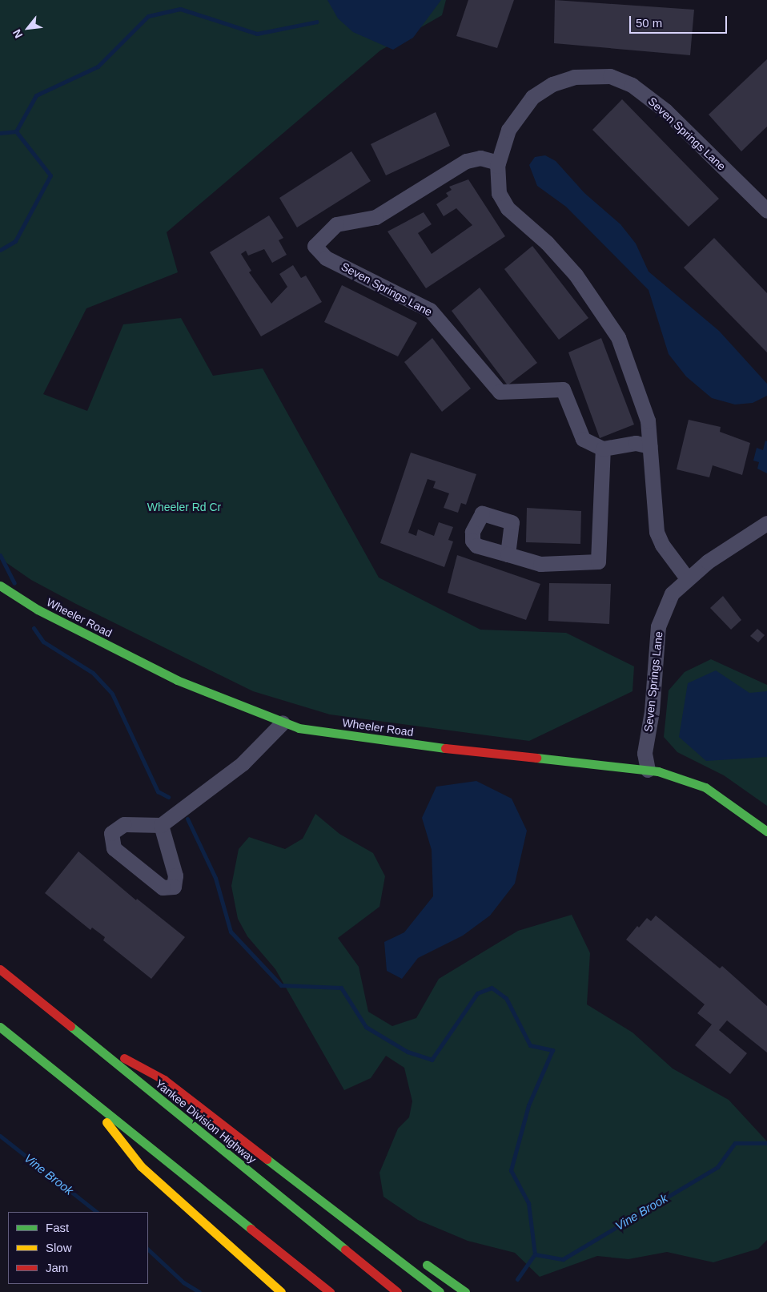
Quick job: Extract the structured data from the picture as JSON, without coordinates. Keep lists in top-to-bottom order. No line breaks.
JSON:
{"streets":{"main road":["Wheeler Road","Yankee Division Highway"],"street":["Seven Springs Lane"]},"crossings":[["Seven Springs Lane","Wheeler Road"]],"water":["Vine Brook"],"parks":["Wheeler Rd Cr"],"legend":["Fast","Slow","Jam"],"scale_bar":"50 m","north":"bottom left"}
